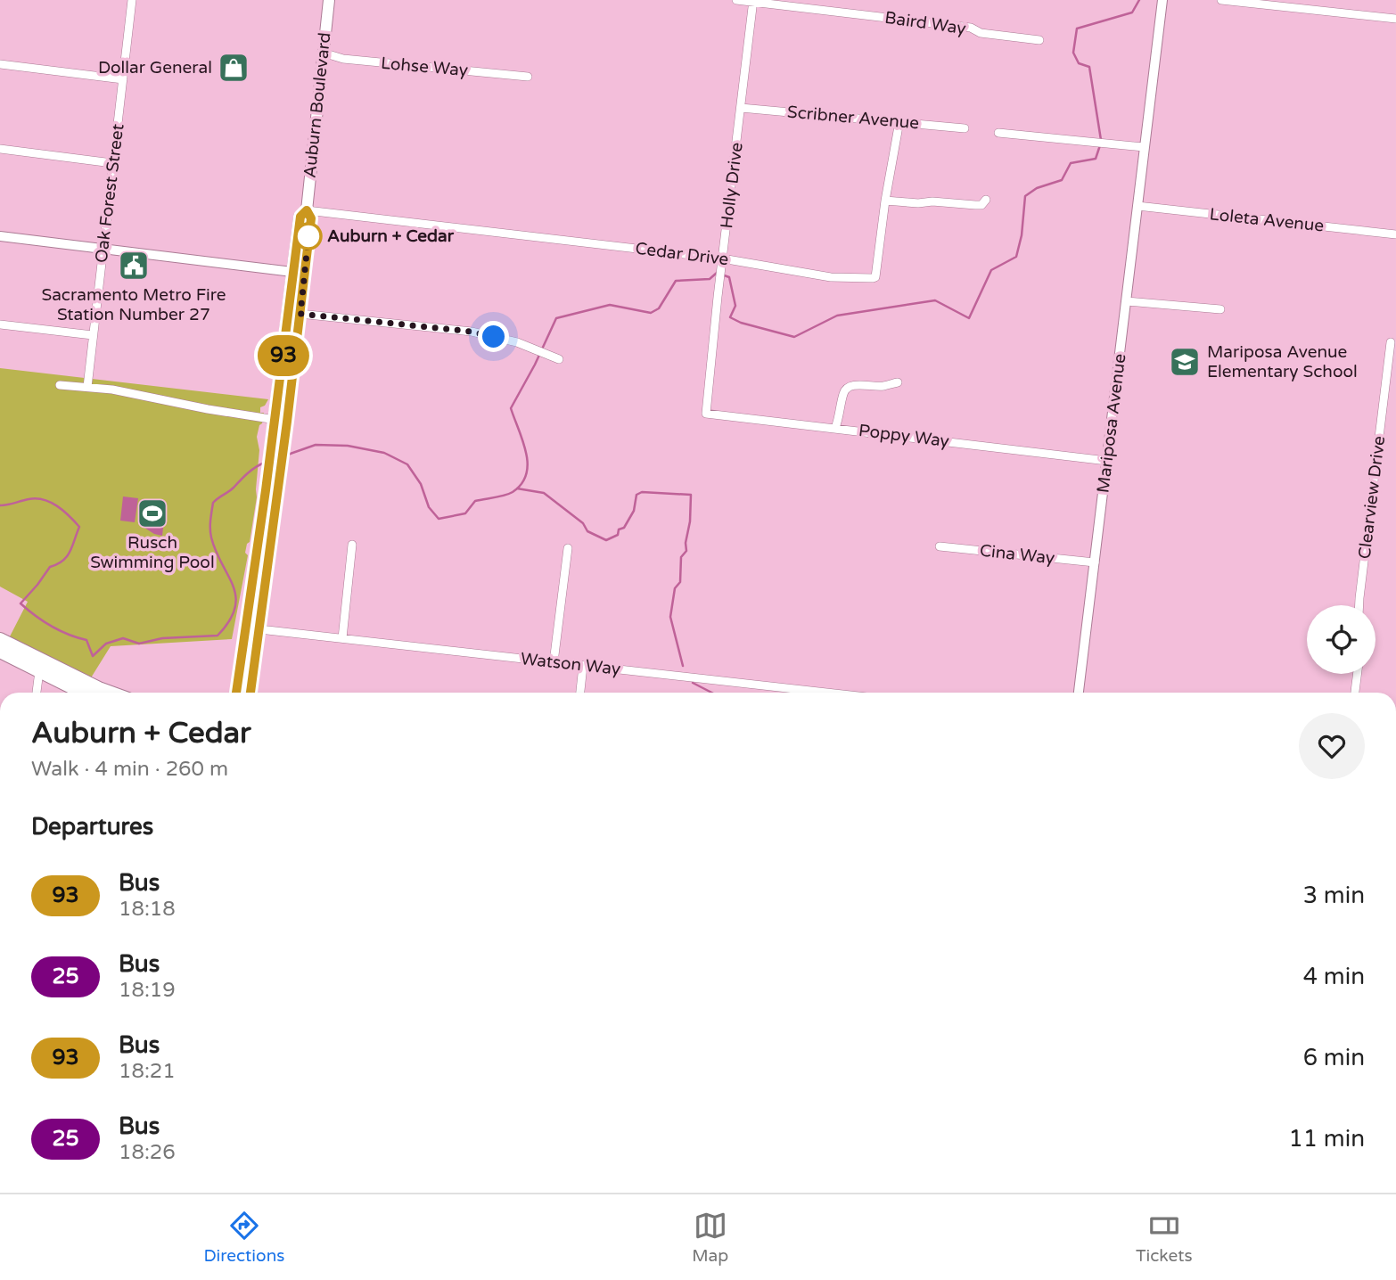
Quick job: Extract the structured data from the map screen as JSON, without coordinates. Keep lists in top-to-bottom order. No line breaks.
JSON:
{"streets":{"main road":["Auburn Boulevard"],"street":["Baird Way","Lohse Way","Scribner Avenue","Holly Drive","Oak Forest Street","Loleta Avenue","Cedar Drive","Mariposa Avenue","Poppy Way","Clearview Drive","Cina Way","Watson Way"]},"crossings":[["Baird Way","Holly Drive"],["Lohse Way","Auburn Boulevard"],["Auburn Boulevard","Cedar Drive"],["Auburn Boulevard","Watson Way"],["Scribner Avenue","Holly Drive"],["Holly Drive","Cedar Drive"],["Holly Drive","Poppy Way"],["Loleta Avenue","Mariposa Avenue"],["Mariposa Avenue","Poppy Way"],["Mariposa Avenue","Cina Way"]],"places":{"shop":["Dollar General"],"other":["Auburn + Cedar"],"public building":["Sacramento Metro Fire Station Number 27"],"school or university":["Mariposa Avenue Elementary School"],"sports":["Rusch Swimming Pool"]},"lines":["bus line 93"],"page":{"on_map":"93","heading":[["Auburn + Cedar","Walk · 4 min · 260 m"],"Departures"],"list":[{"mark":"93","name":"Bus","note":"18:18","value":"3 min"},{"mark":"25","name":"Bus","note":"18:19","value":"4 min"},{"mark":"93","name":"Bus","note":"18:21","value":"6 min"},{"mark":"25","name":"Bus","note":"18:26","value":"11 min"}],"tabs":["Directions","Map","Tickets"]}}
